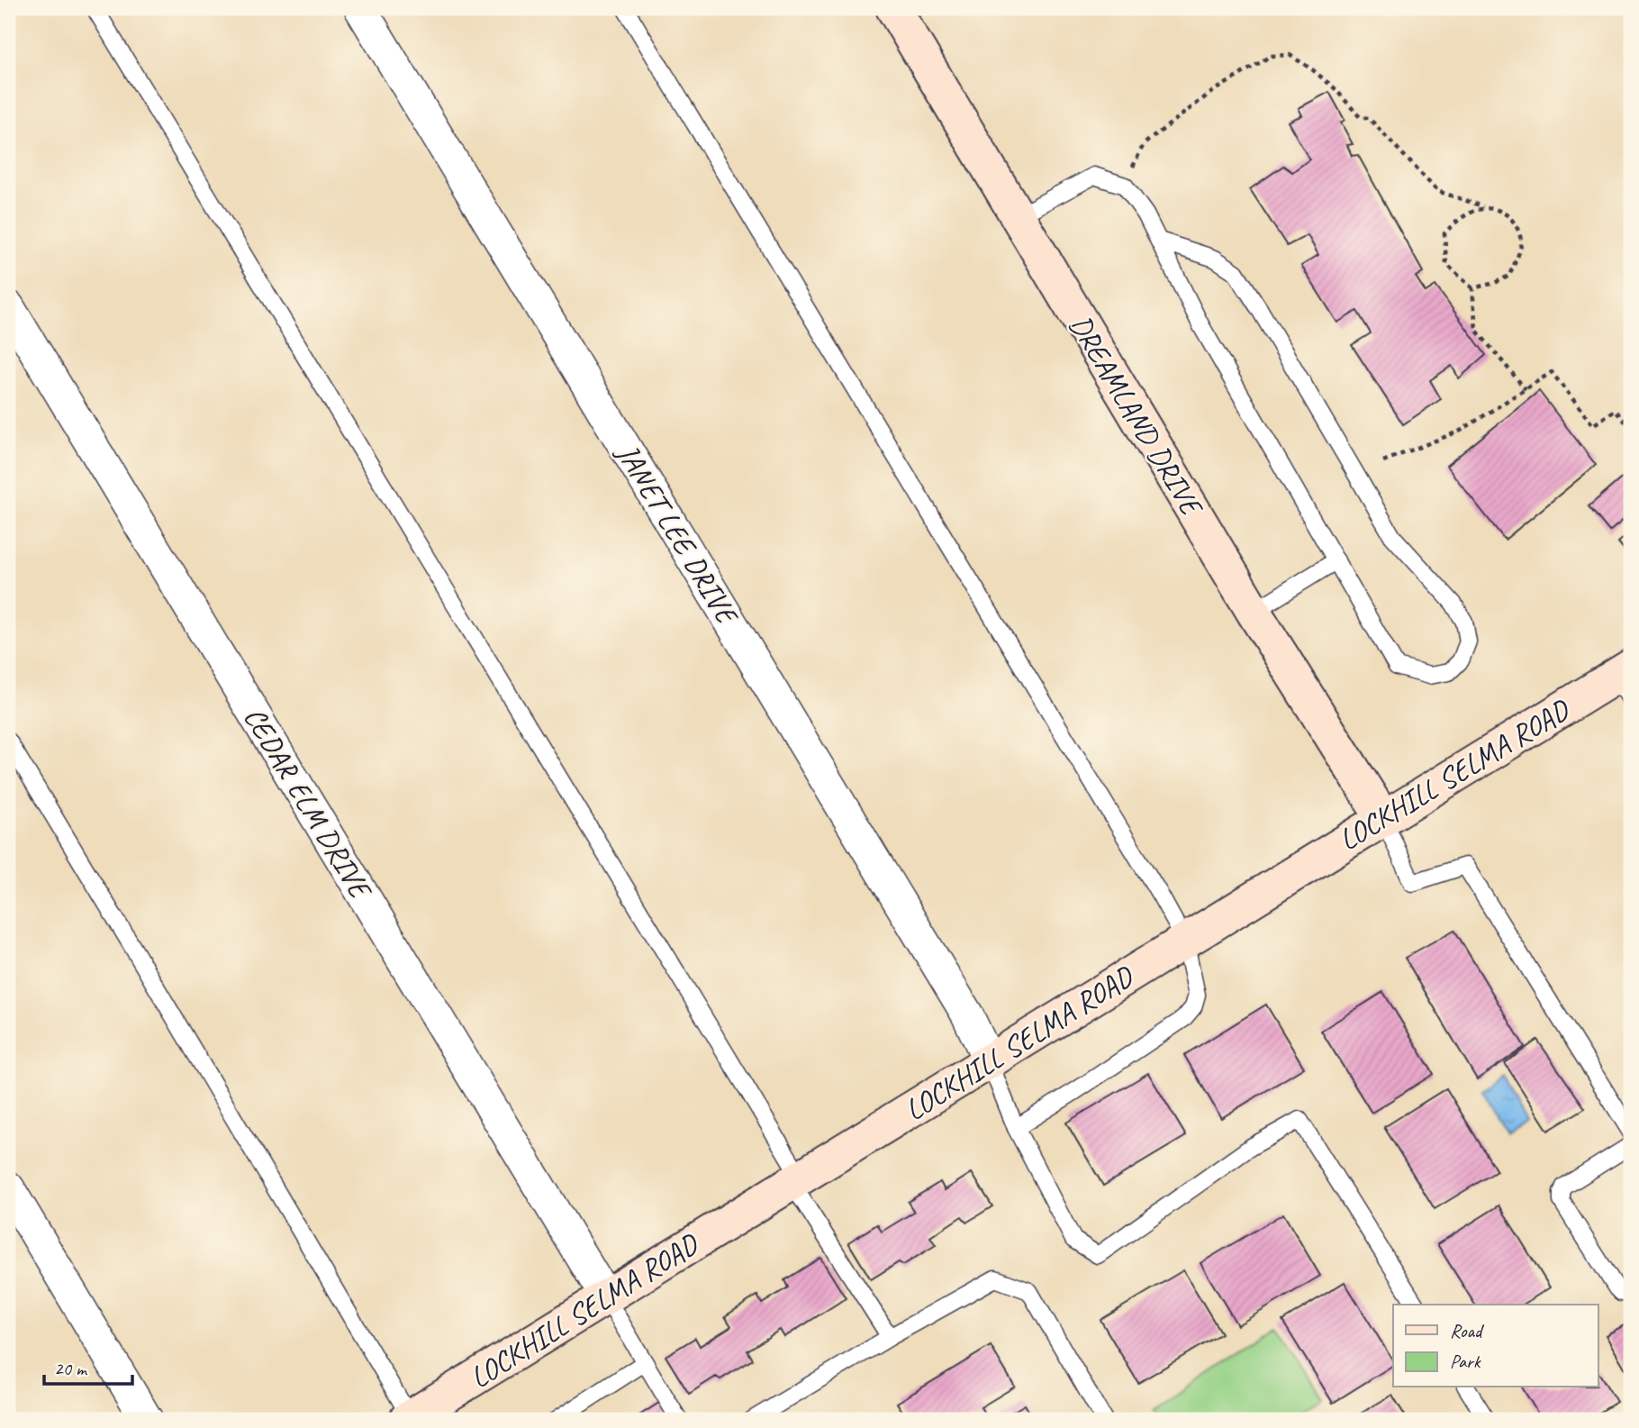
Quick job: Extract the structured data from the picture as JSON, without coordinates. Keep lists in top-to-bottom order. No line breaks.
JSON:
{"streets":{"main road":["DREAMLAND DRIVE","LOCKHILL SELMA ROAD"],"street":["JANET LEE DRIVE","CEDAR ELM DRIVE"]},"crossings":[["DREAMLAND DRIVE","LOCKHILL SELMA ROAD"],["JANET LEE DRIVE","LOCKHILL SELMA ROAD"],["LOCKHILL SELMA ROAD","CEDAR ELM DRIVE"]],"legend":["Road","Park"],"scale_bar":"20 m"}
